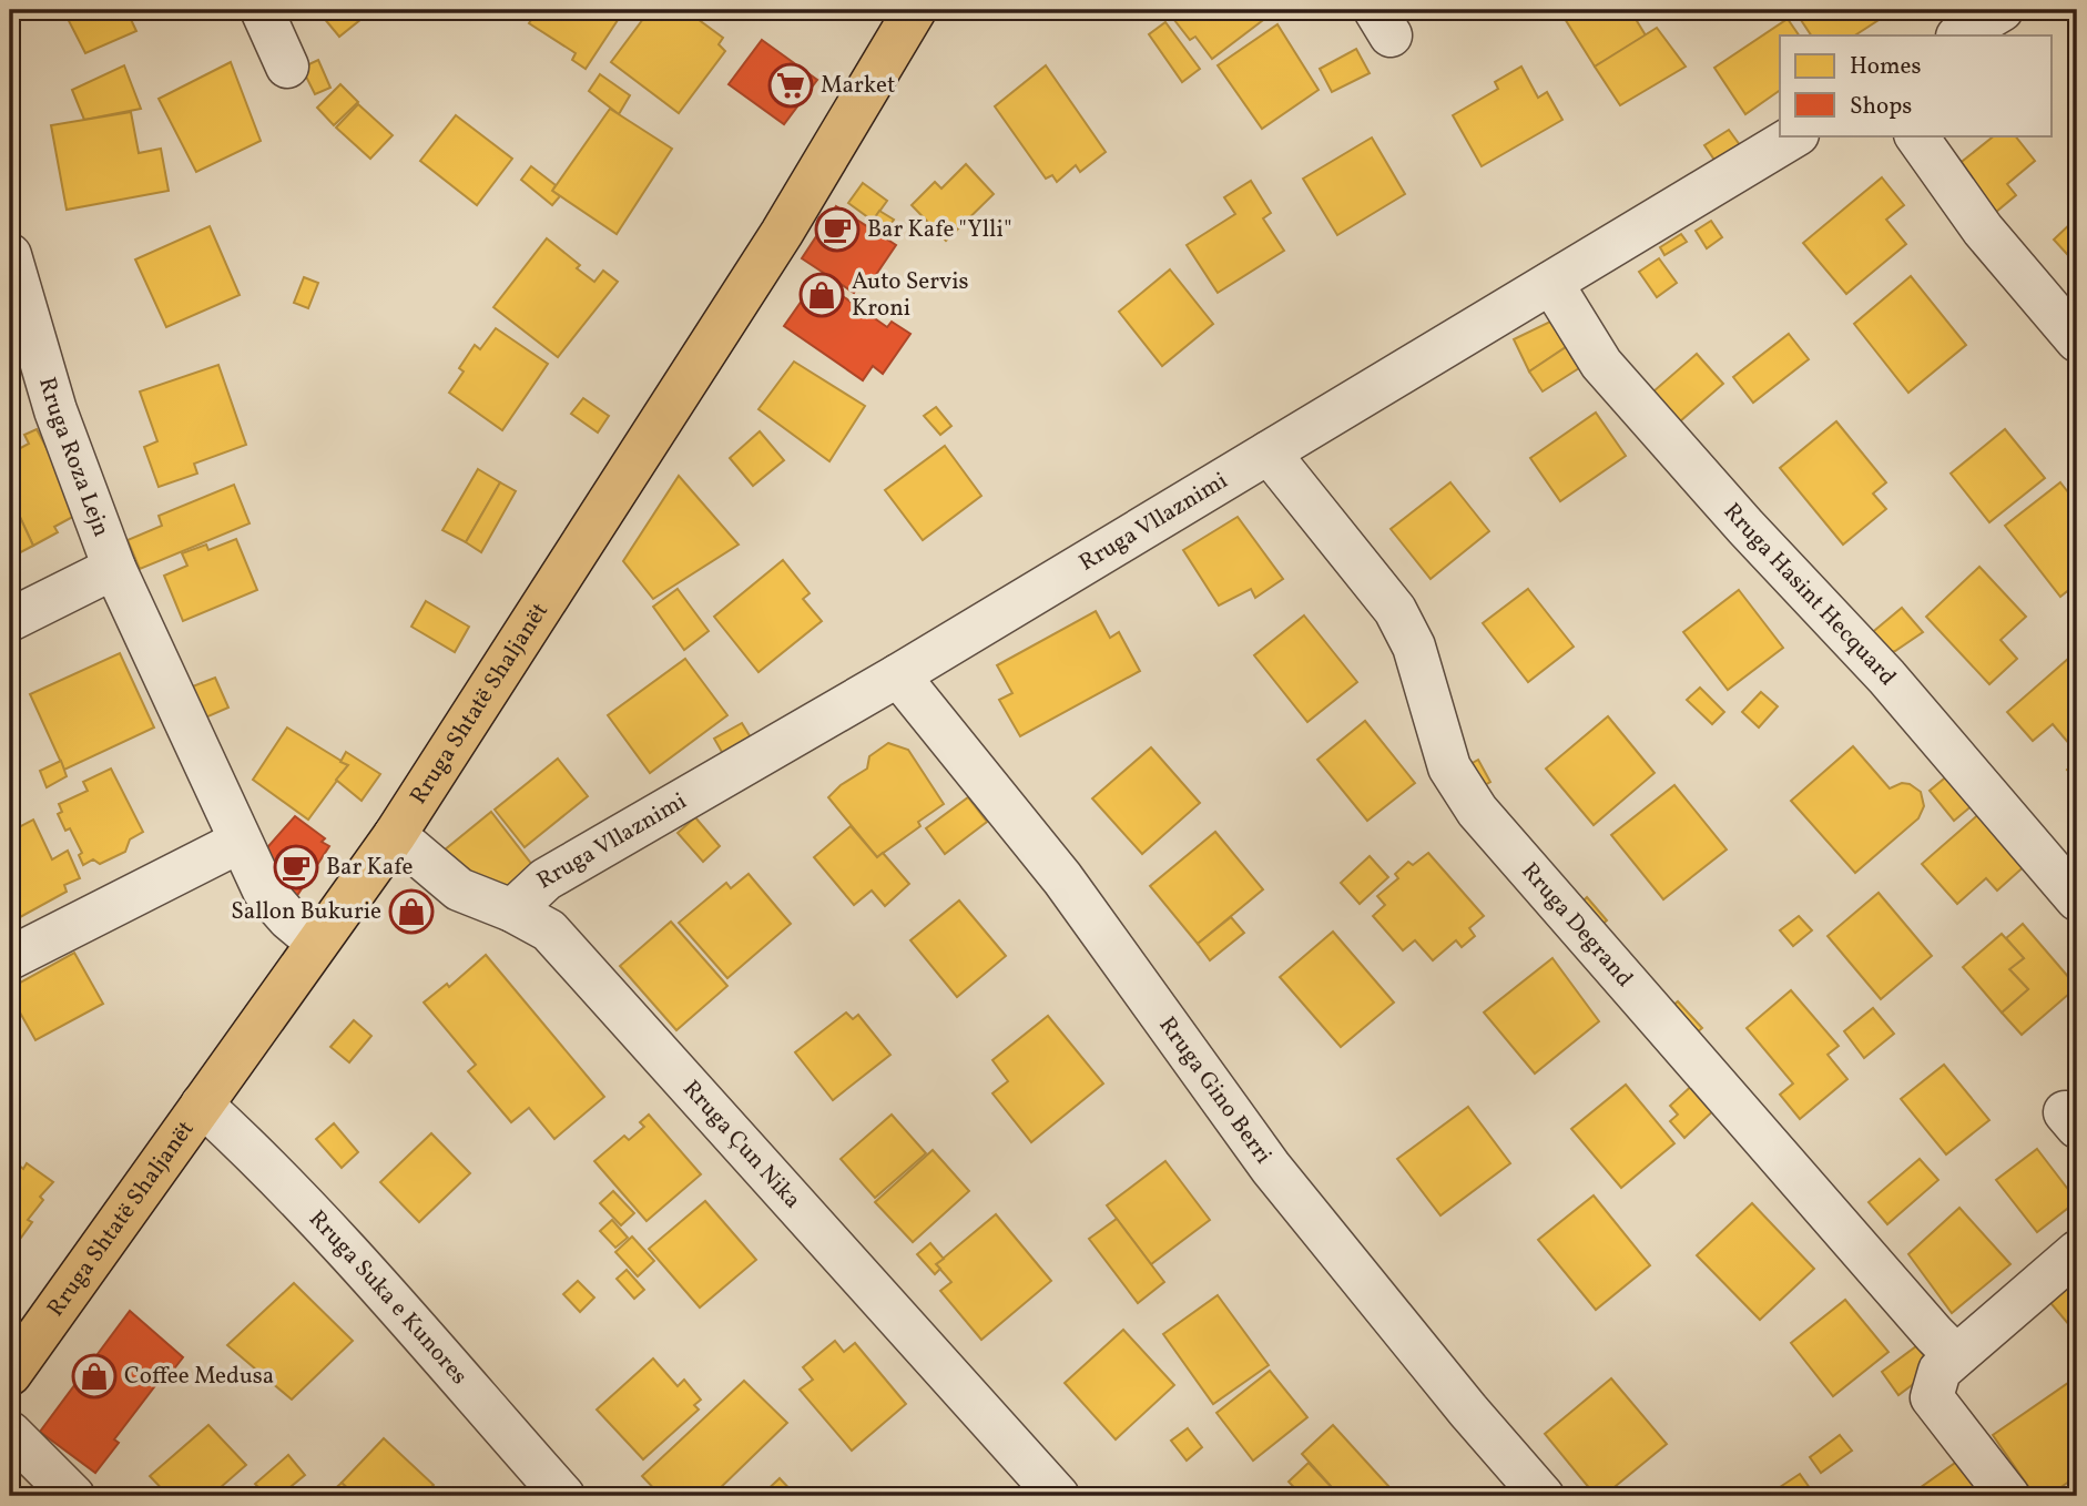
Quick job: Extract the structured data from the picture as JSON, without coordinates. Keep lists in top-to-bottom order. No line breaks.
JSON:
{"streets":{"main road":["Rruga Shtatë Shaljanët"],"street":["Rruga Roza Lejn","Rruga Vllaznimi","Rruga Hasint Hecquard","Rruga Degrand","Rruga Gino Berri","Rruga Çun Nika","Rruga Suka e Kunores"]},"crossings":[["Rruga Roza Lejn","Rruga Shtatë Shaljanët"],["Rruga Vllaznimi","Rruga Hasint Hecquard"],["Rruga Vllaznimi","Rruga Degrand"],["Rruga Vllaznimi","Rruga Gino Berri"],["Rruga Vllaznimi","Rruga Çun Nika"],["Rruga Shtatë Shaljanët","Rruga Çun Nika"],["Rruga Shtatë Shaljanët","Rruga Suka e Kunores"]],"places":{"supermarket":["Market"],"cafe":["Bar Kafe \"Ylli\"","Bar Kafe"],"shop":["Auto Servis Kroni","Sallon Bukurie","Coffee Medusa"]},"legend":["Homes","Shops"]}
